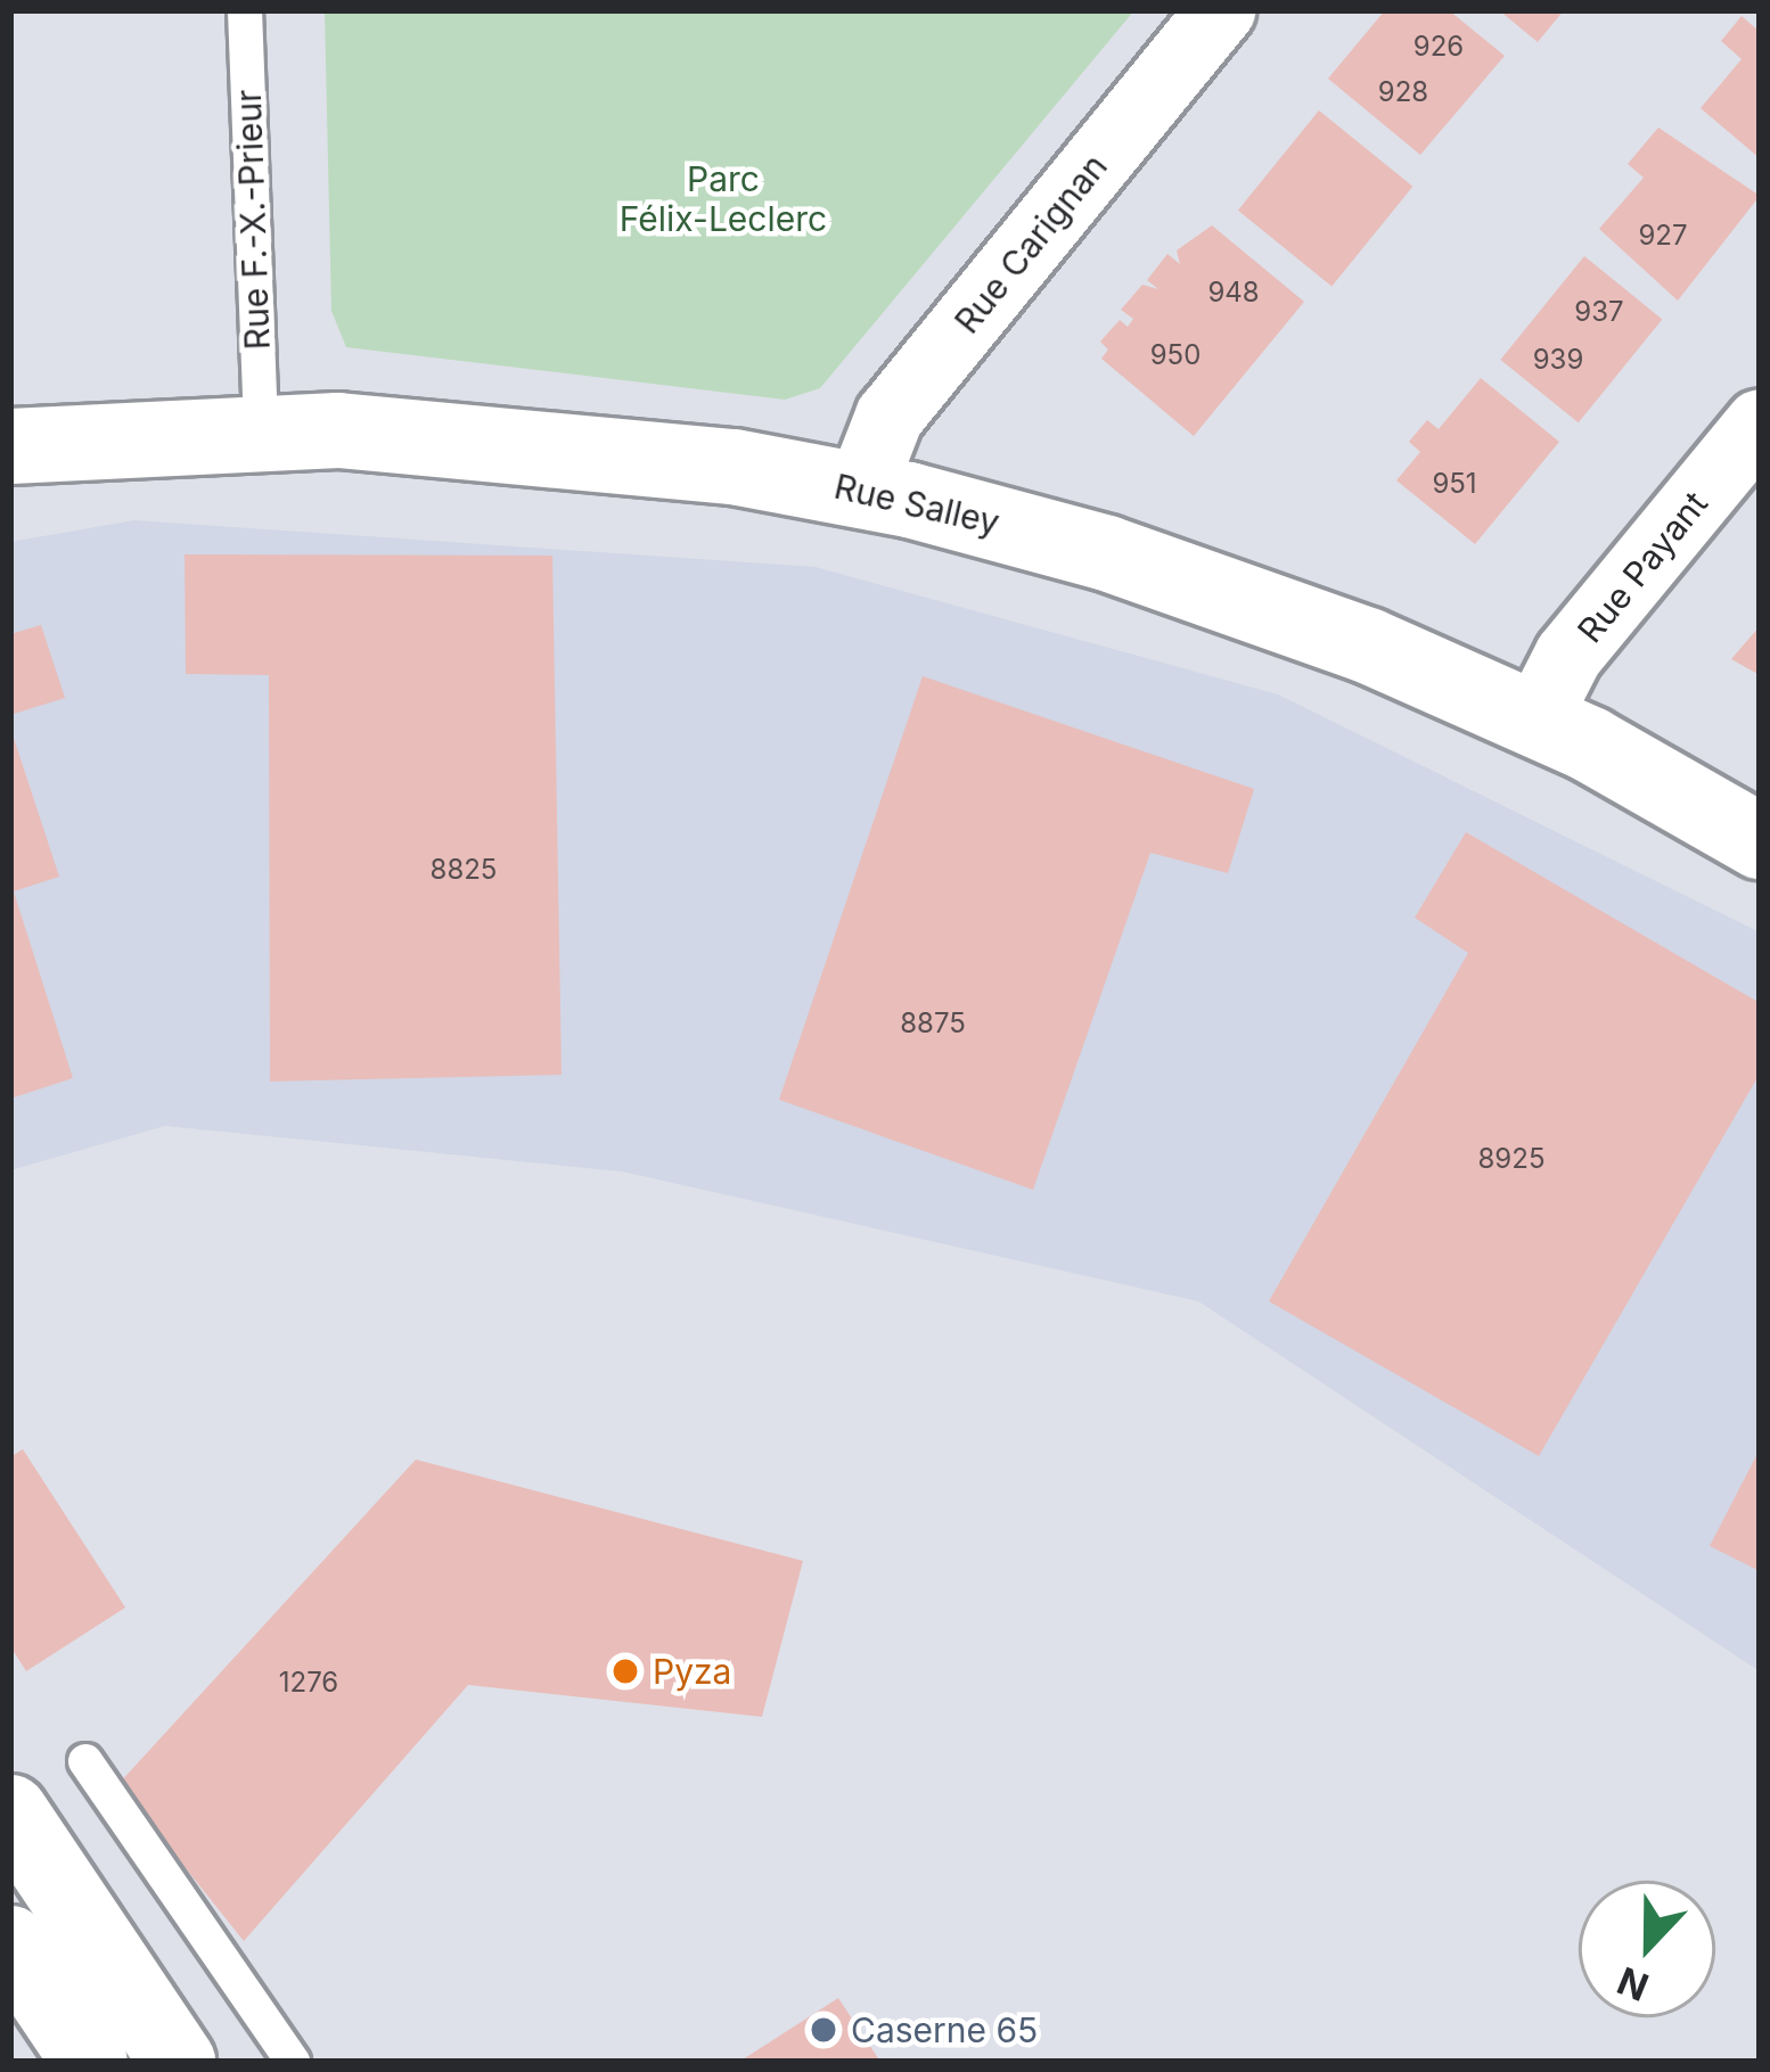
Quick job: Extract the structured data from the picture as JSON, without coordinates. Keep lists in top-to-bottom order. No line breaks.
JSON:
{"streets":{"street":["Rue Carignan","Rue Salley","Rue Payant"],"lane":["Rue F.-X.-Prieur"]},"crossings":[["Rue F.-X.-Prieur","Rue Salley"],["Rue Carignan","Rue Salley"],["Rue Salley","Rue Payant"]],"parks":["Parc Félix-Leclerc"],"places":["Pyza","Caserne 65"],"house_numbers":["926","928","927","948","937","950","939","951","8825","8875","8925","1276"],"north":"bottom"}
